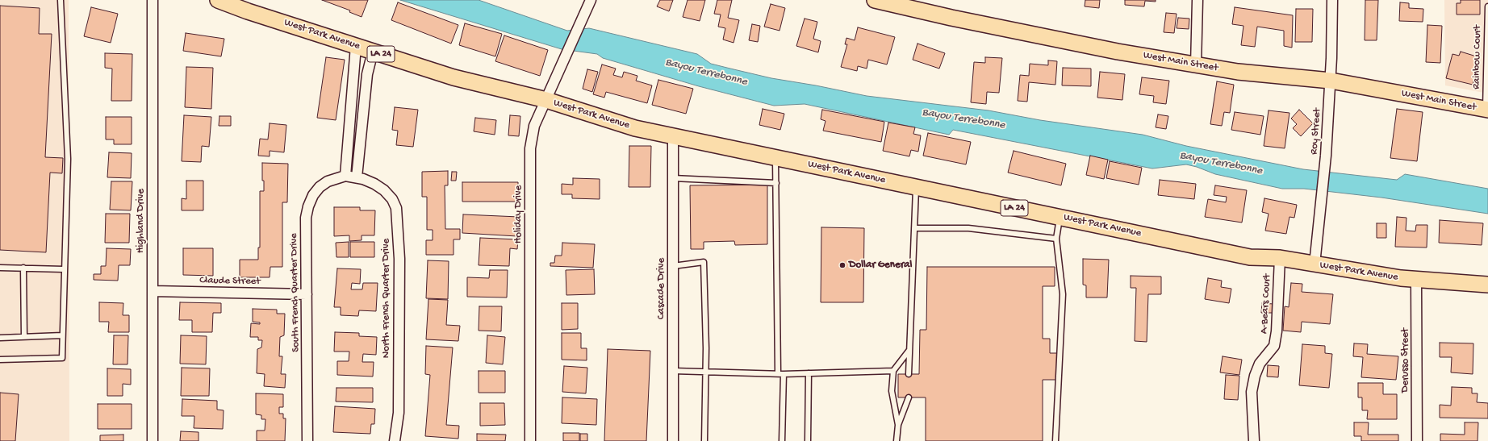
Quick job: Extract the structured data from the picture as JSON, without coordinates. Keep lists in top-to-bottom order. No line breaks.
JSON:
{"streets":{"main road":["West Park Avenue","LA 24","West Main Street"],"street":["Roy Street","Holiday Drive","Highland Drive","Claude Street","Cascade Drive","South French Quarter Drive","North French Quarter Drive","A-Bears Court","Derusso Street"],"lane":["Rainbow Court"]},"crossings":[["West Park Avenue","Roy Street"],["West Park Avenue","Holiday Drive"],["West Park Avenue","Cascade Drive"],["West Park Avenue","A-Bears Court"],["West Park Avenue","Derusso Street"],["Rainbow Court","West Main Street"],["West Main Street","Roy Street"],["Highland Drive","Claude Street"],["Claude Street","South French Quarter Drive"],["South French Quarter Drive","North French Quarter Drive"]],"water":["Bayou Terrebonne"],"places":["Dollar General"]}
